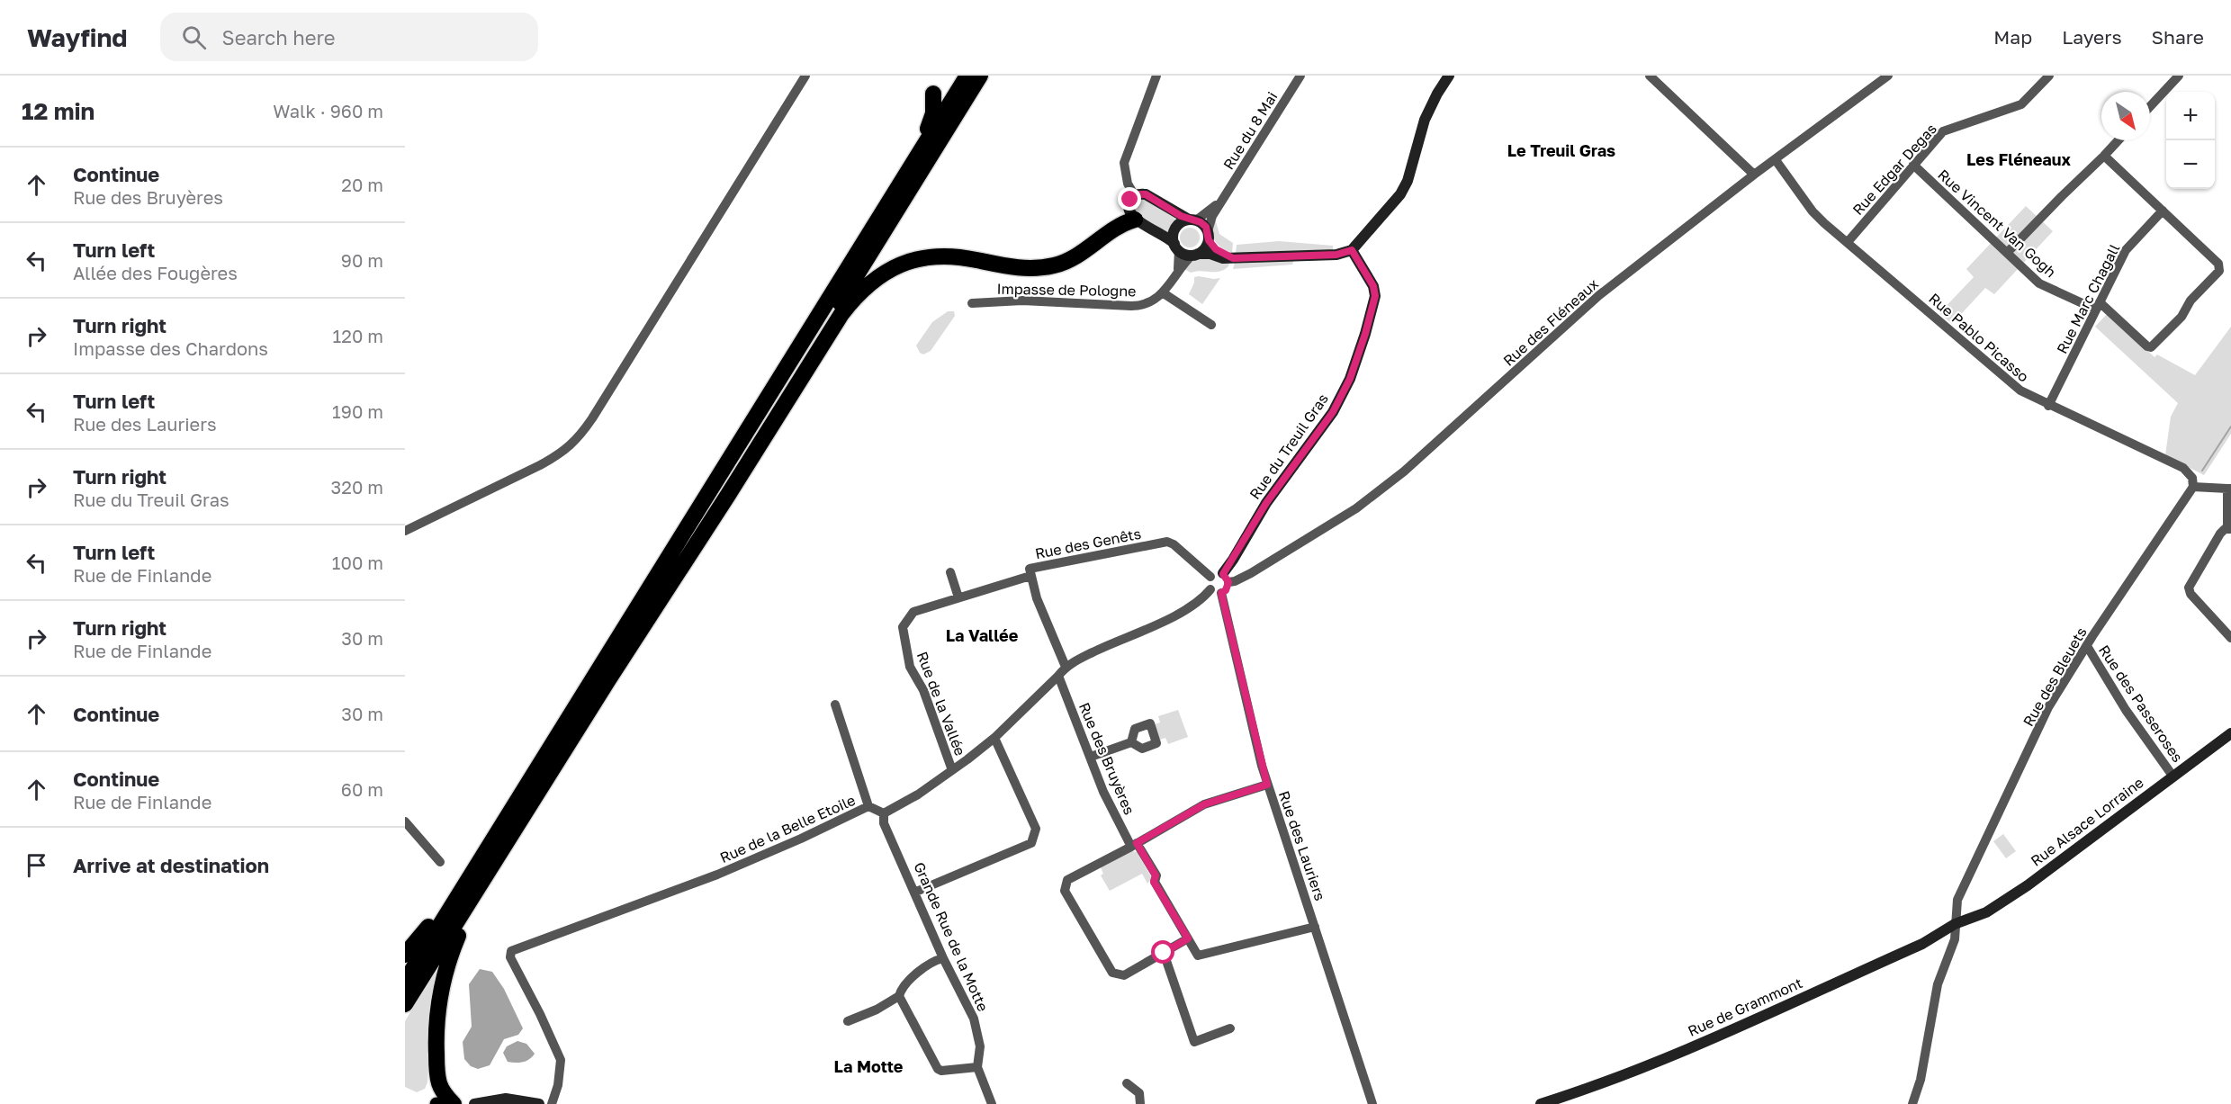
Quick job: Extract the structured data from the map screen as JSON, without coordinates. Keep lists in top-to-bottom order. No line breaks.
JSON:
{"streets":{"street":["Rue du 8 Mai","Rue Edgar Degas","Rue Vincent Van Gogh","Impasse de Pologne","Rue Marc Chagall","Rue des Fléneaux","Rue Pablo Picasso","Rue du Treuil Gras","Rue des Genêts","Rue des Bleuets","Rue de la Vallée","Rue des Passeroses","Rue des Bruyères","Rue Alsace Lorraine","Rue de la Belle Etoile","Rue des Lauriers","Grande Rue de la Motte","Rue de Grammont"]},"crossings":[["Rue Edgar Degas","Rue Vincent Van Gogh"],["Rue Edgar Degas","Rue Pablo Picasso"],["Rue Vincent Van Gogh","Rue Marc Chagall"],["Rue Marc Chagall","Rue Pablo Picasso"],["Rue des Fléneaux","Rue Pablo Picasso"],["Rue des Fléneaux","Rue du Treuil Gras"],["Rue des Fléneaux","Rue des Genêts"],["Rue des Fléneaux","Rue des Lauriers"],["Rue Pablo Picasso","Rue des Bleuets"],["Rue du Treuil Gras","Rue des Genêts"],["Rue du Treuil Gras","Rue des Lauriers"],["Rue des Genêts","Rue de la Vallée"],["Rue des Genêts","Rue des Lauriers"],["Rue des Bleuets","Rue des Passeroses"],["Rue des Bleuets","Rue Alsace Lorraine"],["Rue des Bleuets","Rue de Grammont"],["Rue des Passeroses","Rue Alsace Lorraine"],["Rue des Bruyères","Rue des Lauriers"],["Rue Alsace Lorraine","Rue de Grammont"],["Rue de la Belle Etoile","Grande Rue de la Motte"]],"districts":["Le Treuil Gras","Les Fléneaux","La Vallée","La Motte"],"north":"bottom right","page":{"header":"Wayfind","search":"Search here","nav":["Map","Layers","Share"],"heading":["12 min","Walk · 960 m"],"map_buttons":["+","−"],"list":[["Continue","Rue des Bruyères","20 m"],["Turn left","Allée des Fougères","90 m"],["Turn right","Impasse des Chardons","120 m"],["Turn left","Rue des Lauriers","190 m"],["Turn right","Rue du Treuil Gras","320 m"],["Turn left","Rue de Finlande","100 m"],["Turn right","Rue de Finlande","30 m"],["Continue","30 m"],["Continue","Rue de Finlande","60 m"],"Arrive at destination"]}}
